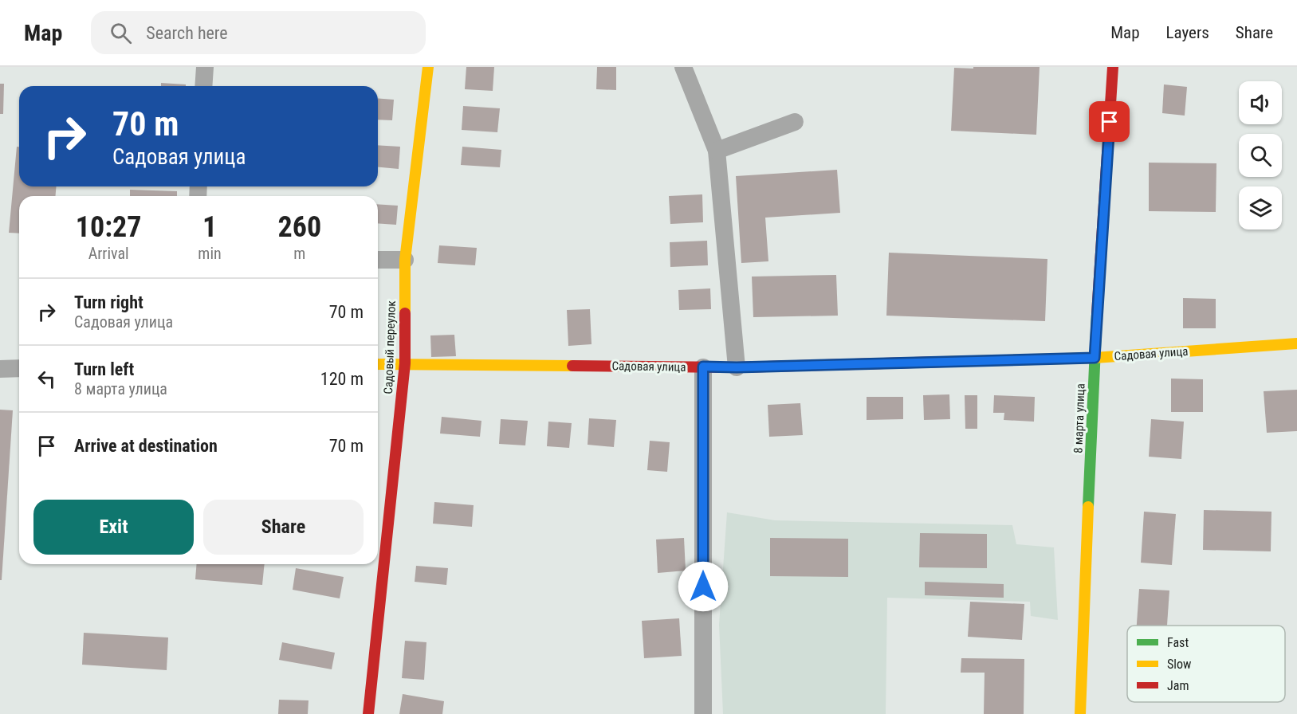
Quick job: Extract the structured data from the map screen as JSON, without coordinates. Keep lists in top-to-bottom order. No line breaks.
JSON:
{"streets":{"street":["Садовый переулок","Садовая улица","8 марта улица"]},"crossings":[["Садовый переулок","Садовая улица"],["Садовая улица","8 марта улица"]],"legend":["Fast","Slow","Jam"],"page":{"header":"Map","search":"Search here","nav":["Map","Layers","Share"],"turn":["70 m","Садовая улица"],"eta":["10:27","Arrival","1","min","260","m"],"list":[{"name":"Turn right","note":"Садовая улица","value":"70 m"},{"name":"Turn left","note":"8 марта улица","value":"120 m"},{"name":"Arrive at destination","value":"70 m"}],"buttons":["Exit","Share"]}}
